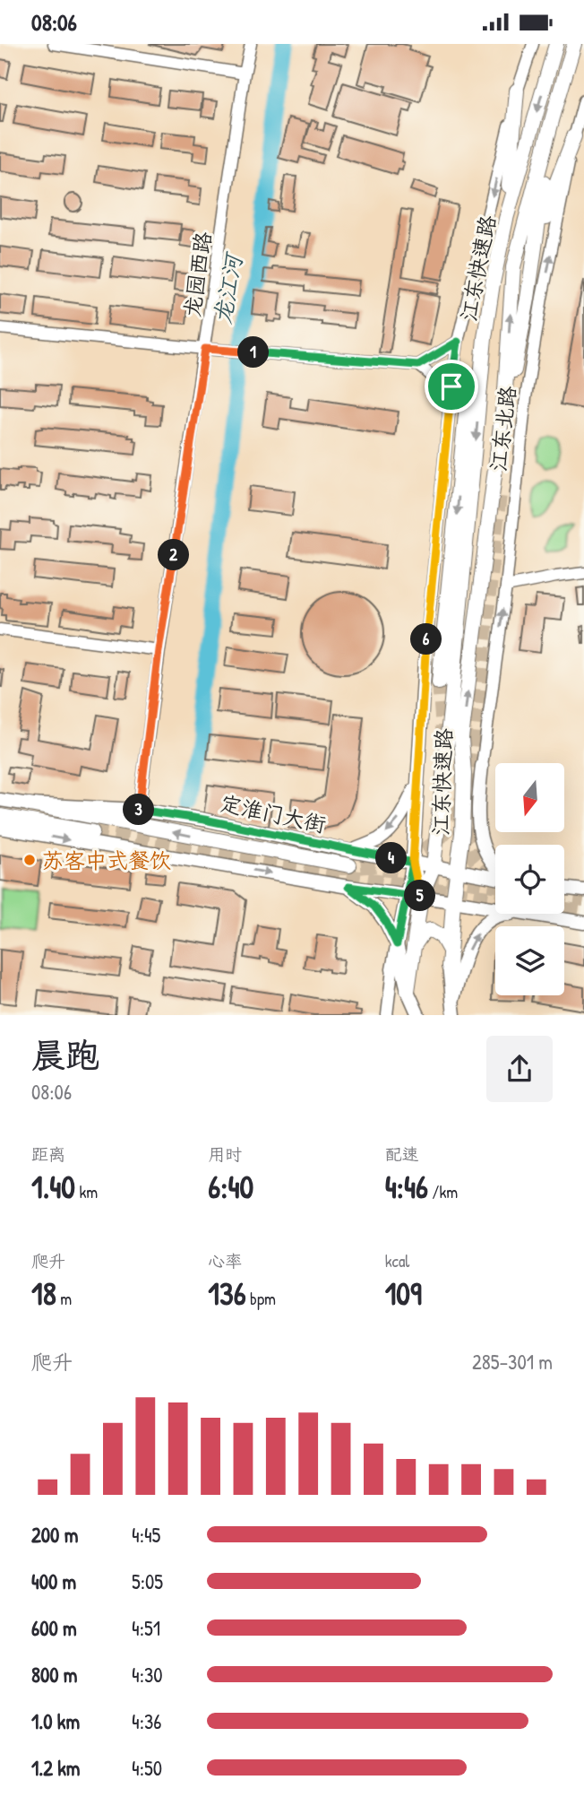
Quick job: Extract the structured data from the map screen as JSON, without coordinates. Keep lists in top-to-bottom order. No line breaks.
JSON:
{"streets":{"highway":["江东快速路"],"main road":["龙园西路","江东北路","定淮门大街"]},"crossings":[["江东快速路","定淮门大街"],["龙园西路","定淮门大街"]],"water":["龙江河"],"places":["苏客中式餐饮"],"north":"bottom","page":{"status":"08:06","pins":["1","2","6","3","4","5"],"heading":["晨跑","08:06"],"stats":[["距离","1.40 km"],["用时","6:40"],["配速","4:46 /km"],["爬升","18 m"],["心率","136 bpm"],["kcal","109"]],"chart":["爬升","285–301 m"],"list":[{"name":"200 m","note":"4:45"},{"name":"400 m","note":"5:05"},{"name":"600 m","note":"4:51"},{"name":"800 m","note":"4:30"},{"name":"1.0 km","note":"4:36"},{"name":"1.2 km","note":"4:50"}]}}
